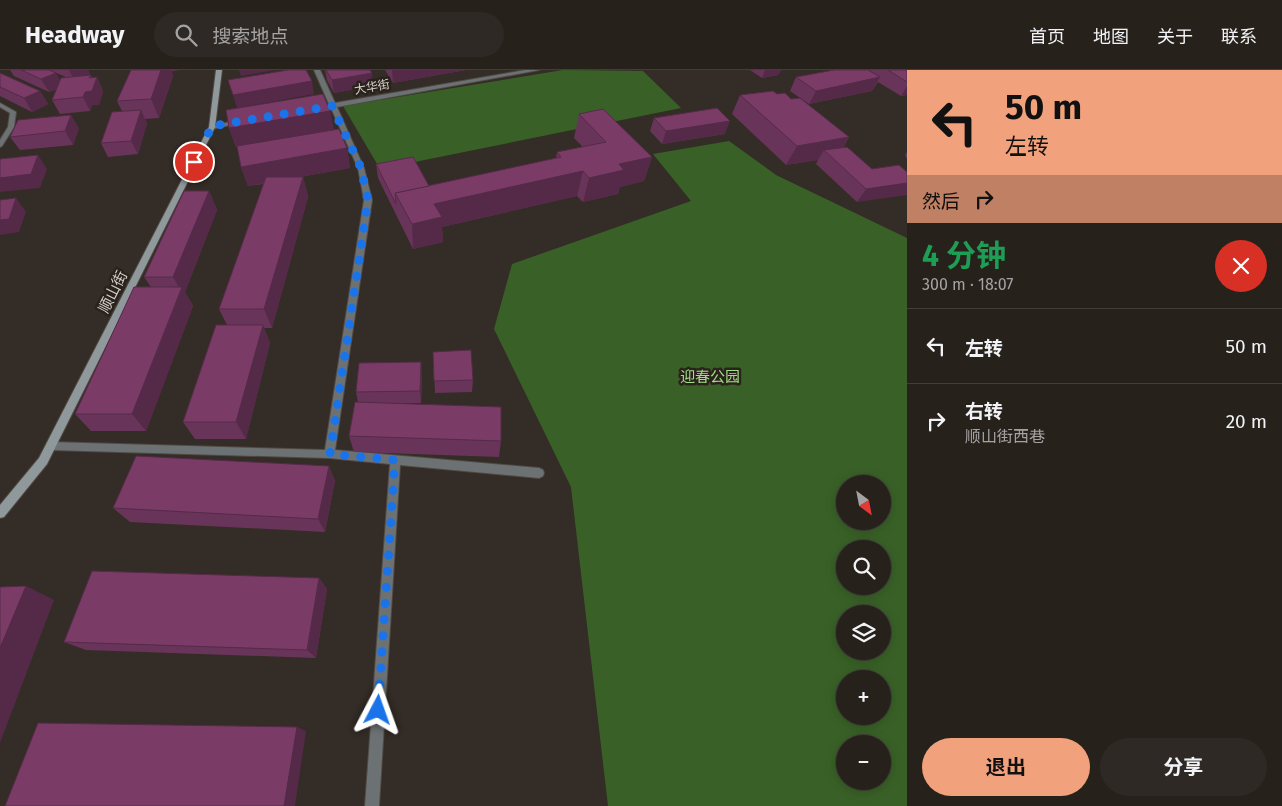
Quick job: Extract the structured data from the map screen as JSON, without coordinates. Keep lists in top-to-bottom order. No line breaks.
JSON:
{"streets":{"street":["大华街","顺山街"]},"parks":["迎春公园"],"north":"bottom right","page":{"header":"Headway","search":"搜索地点","nav":["首页","地图","关于","联系"],"turn":["50 m","左转"],"then":"然后","heading":["4 分钟","300 m · 18:07"],"list":[{"name":"左转","value":"50 m"},{"name":"右转","note":"顺山街西巷","value":"20 m"}],"map_buttons":["+","−"],"buttons":["退出","分享"]}}
